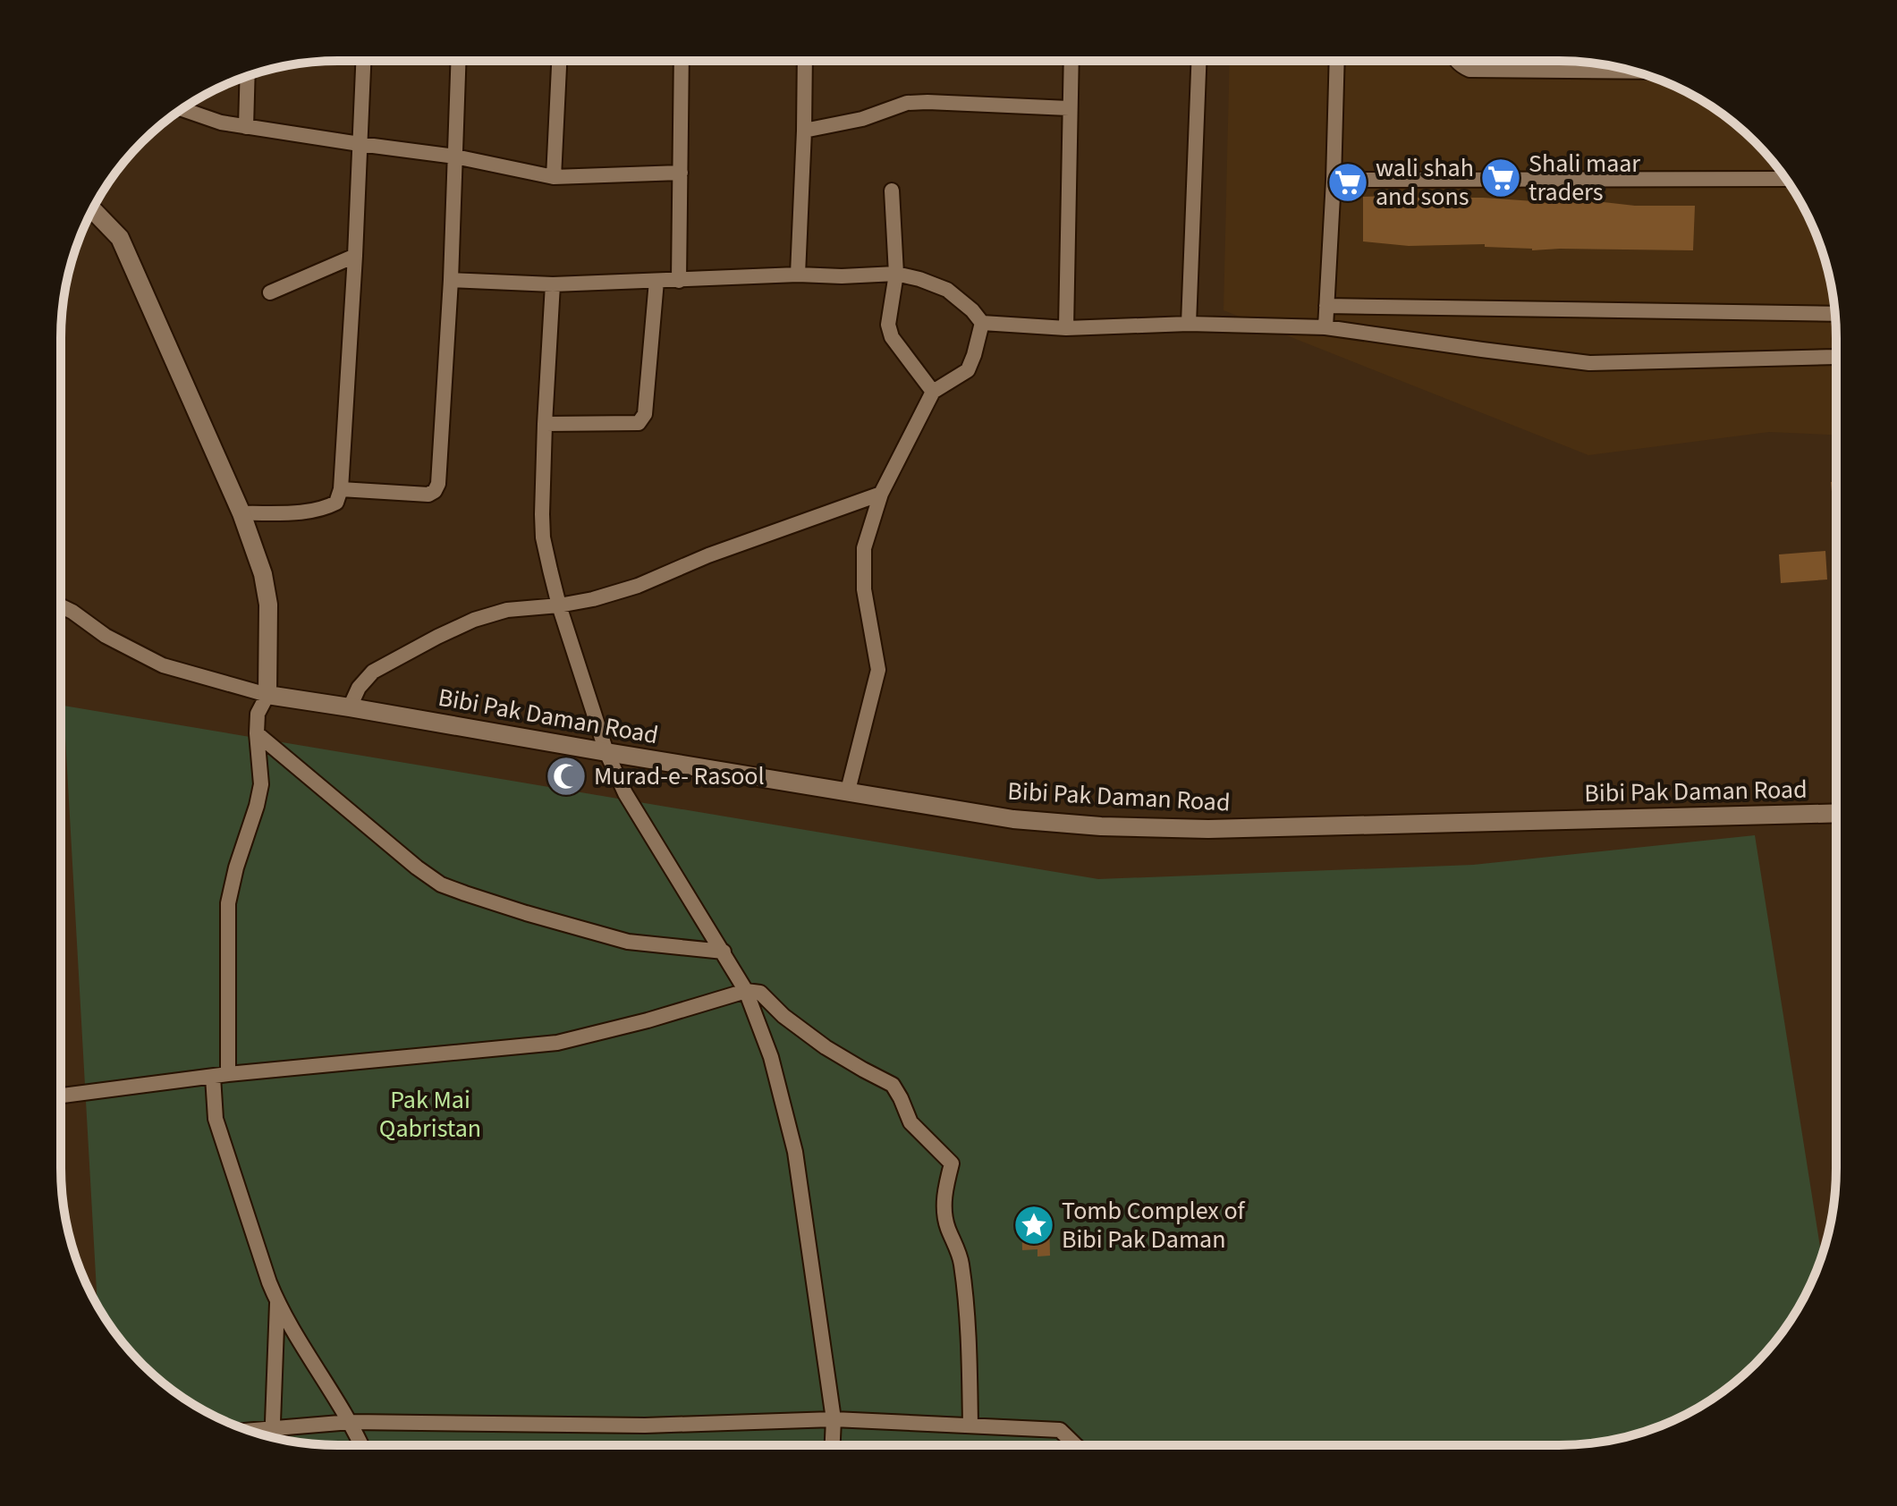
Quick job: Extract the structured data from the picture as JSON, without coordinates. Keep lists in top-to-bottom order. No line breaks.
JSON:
{"streets":{"street":["Bibi Pak Daman Road"]},"parks":["Pak Mai Qabristan"],"places":{"supermarket":["Shali maar traders","wali shah and sons"],"mosque":["Murad-e- Rasool"],"place":["Tomb Complex of Bibi Pak Daman"]}}
